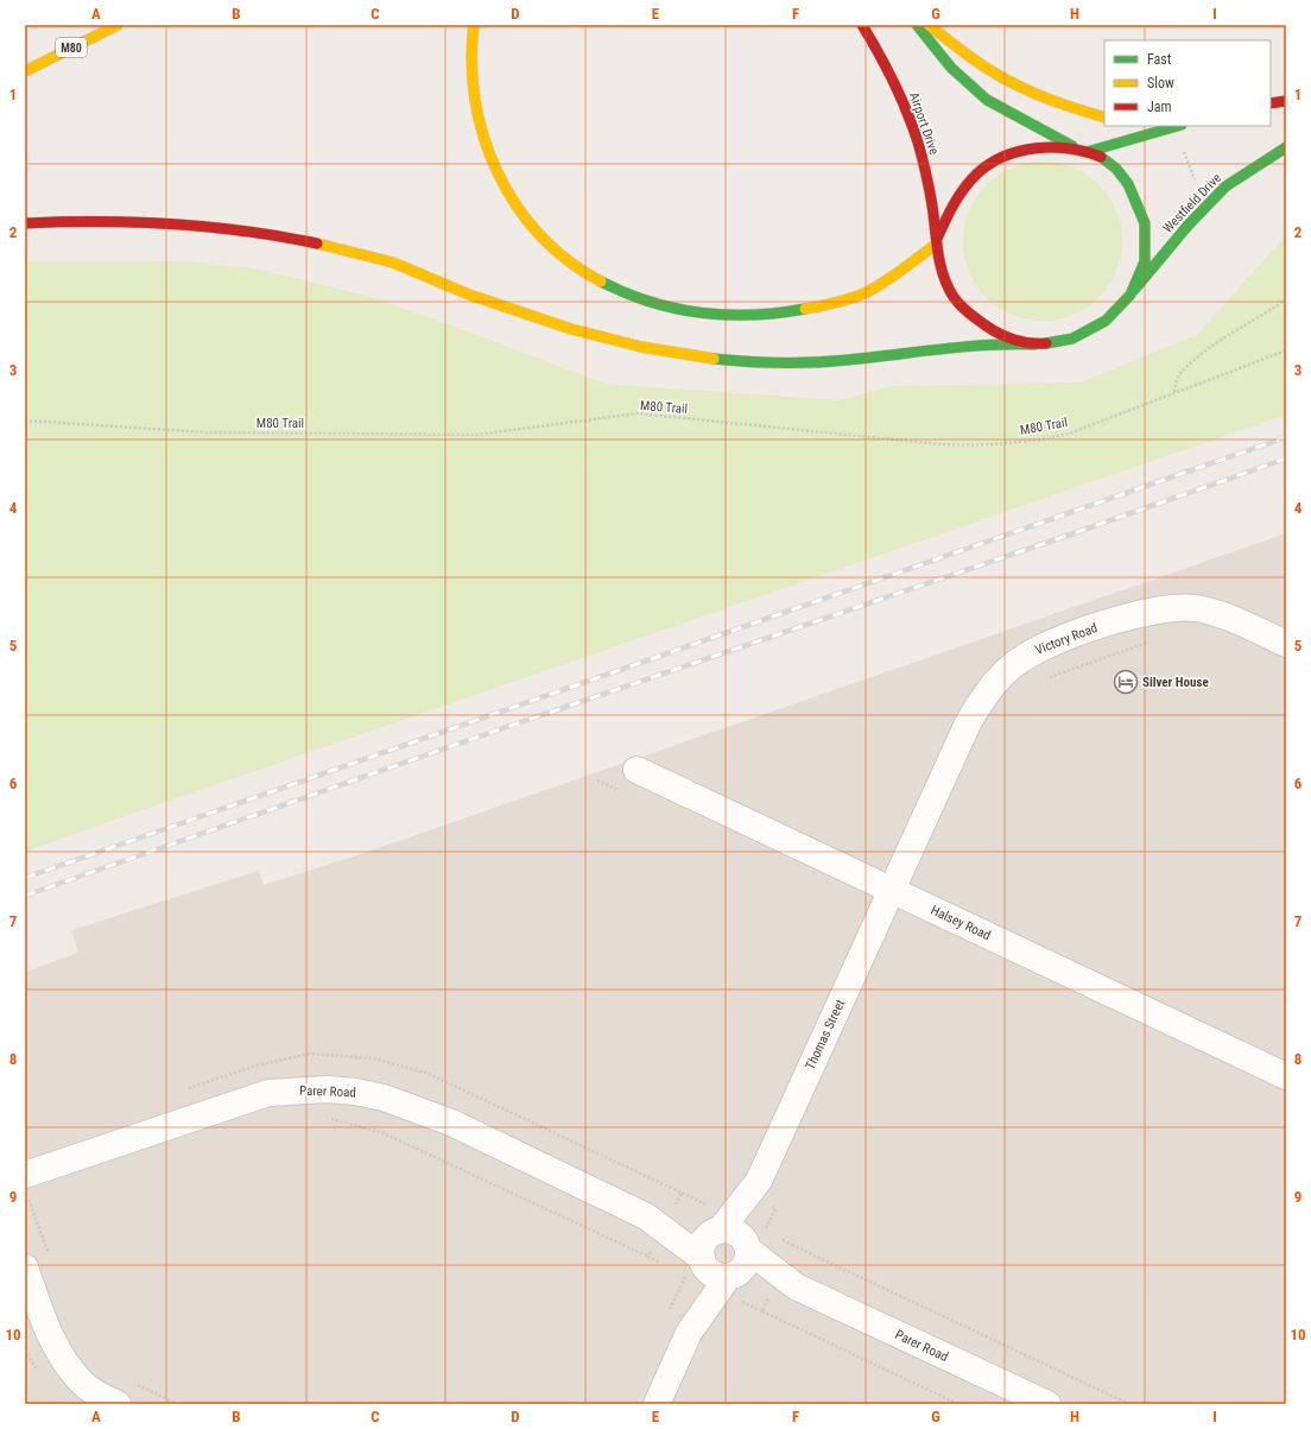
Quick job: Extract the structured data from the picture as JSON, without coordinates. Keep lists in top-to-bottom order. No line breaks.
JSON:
{"streets":{"main road":["M80","Airport Drive","Westfield Drive"],"street":["Victory Road","Halsey Road","Thomas Street","Parer Road"],"path":["M80 Trail"]},"crossings":[["Victory Road","Halsey Road"],["Victory Road","Thomas Street"],["Halsey Road","Thomas Street"],["Thomas Street","Parer Road"]],"places":{"hotel":["Silver House"]},"legend":["Fast","Slow","Jam"],"grid":{"columns":["A","B","C","D","E","F","G","H","I"],"rows":["1","2","3","4","5","6","7","8","9","10"]}}
